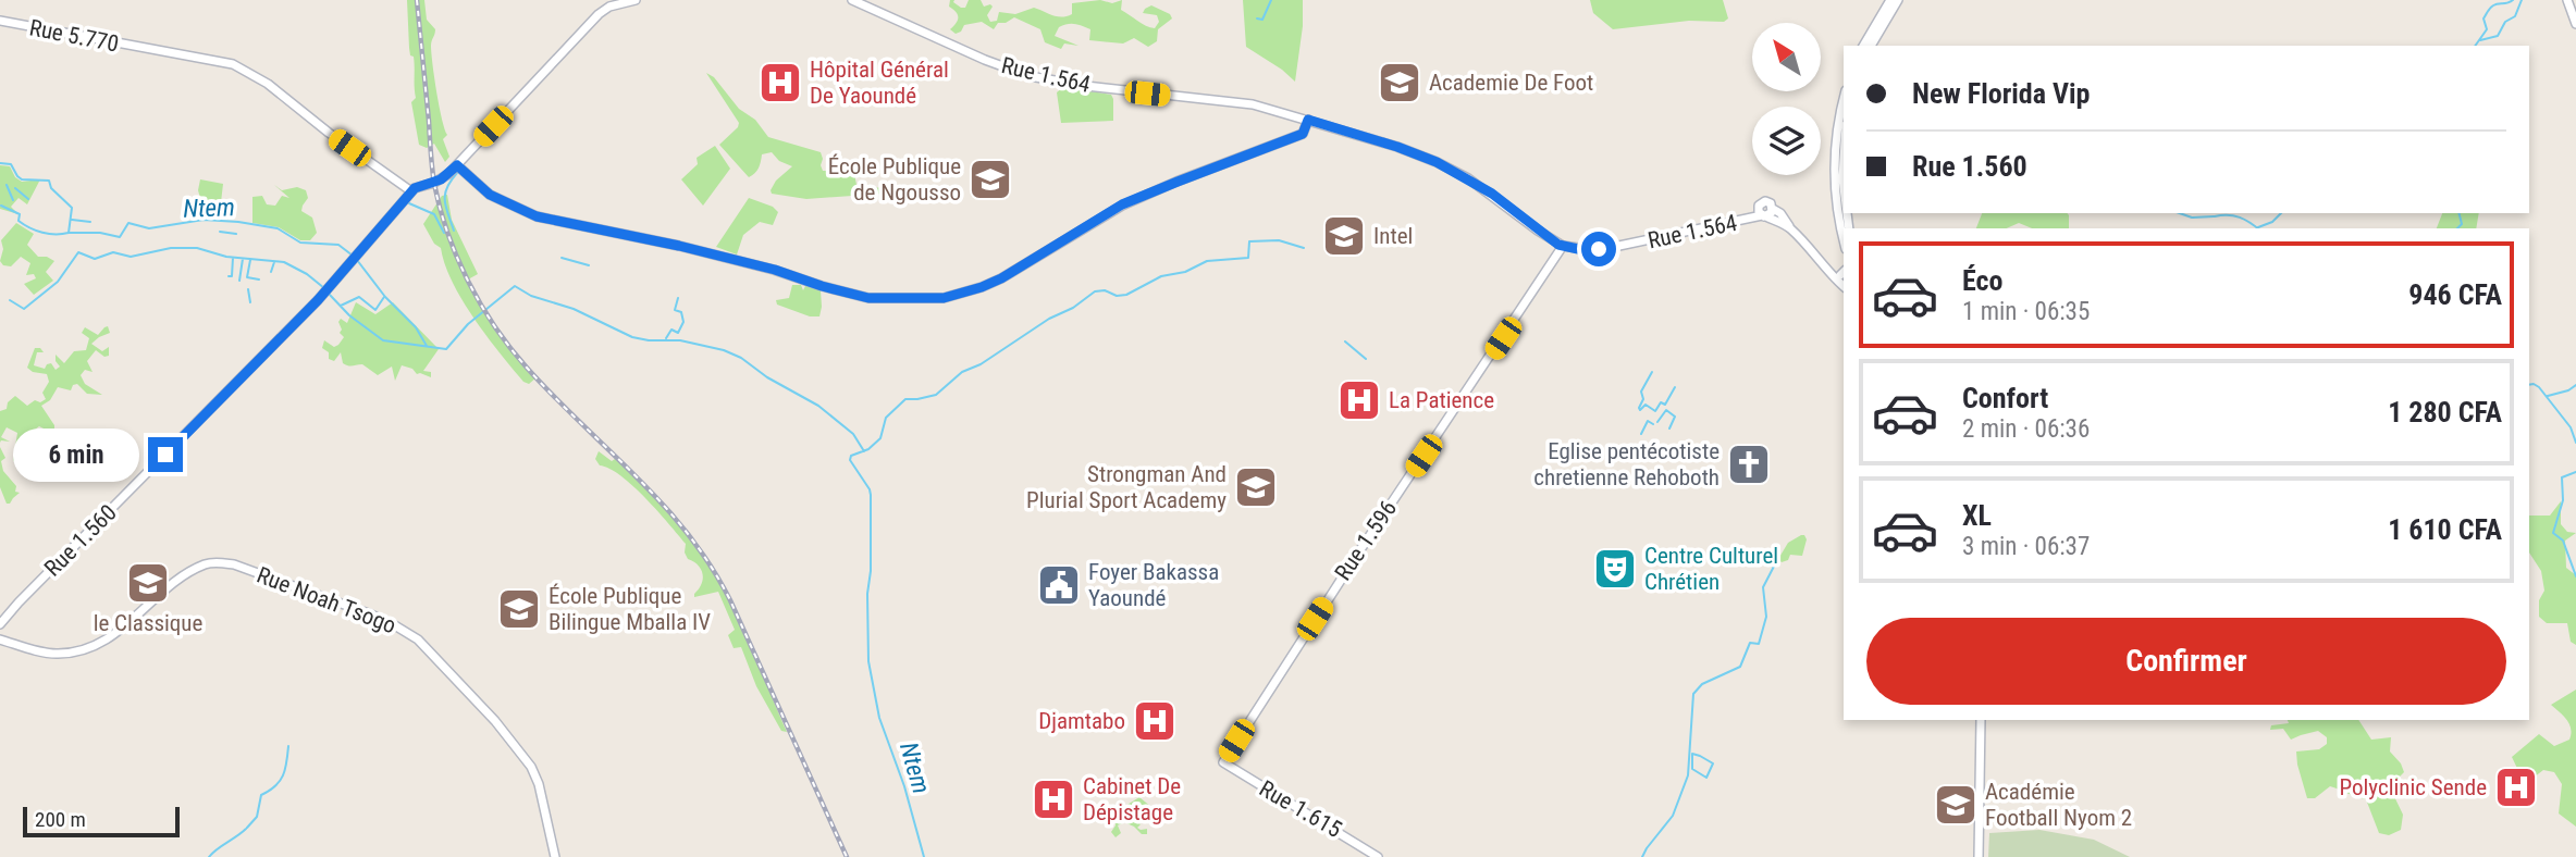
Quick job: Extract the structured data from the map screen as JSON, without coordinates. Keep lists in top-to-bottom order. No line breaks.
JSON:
{"streets":{"main road":["Rue 5.770","Rue 1.564","Rue 1.560","Rue 1.596","Rue Noah Tsogo","Rue 1.615"]},"crossings":[["Rue 5.770","Rue 1.560"],["Rue 1.564","Rue 1.596"],["Rue 1.596","Rue 1.615"]],"water":["Ntem"],"places":{"hospital":["Hôpital Général De Yaoundé","La Patience","Djamtabo","Polyclinic Sende","Cabinet De Dépistage"],"school or university":["Academie De Foot","École Publique de Ngousso","Intel","Strongman And Plurial Sport Academy","le Classique","École Publique Bilingue Mballa IV","Académie Football Nyom 2"],"church":["Eglise pentécotiste chretienne Rehoboth"],"theatre":["Centre Culturel Chrétien"],"public building":["Foyer Bakassa Yaoundé"]},"scale_bar":"200 m","north":"top left","page":{"banner":["New Florida Vip","Rue 1.560"],"list":[{"name":"Éco","note":"1 min · 06:35","value":"946 CFA"},{"name":"Confort","note":"2 min · 06:36","value":"1 280 CFA"},{"name":"XL","note":"3 min · 06:37","value":"1 610 CFA"}],"bubble":"6 min","buttons":"Confirmer","scale":"200 m"}}
